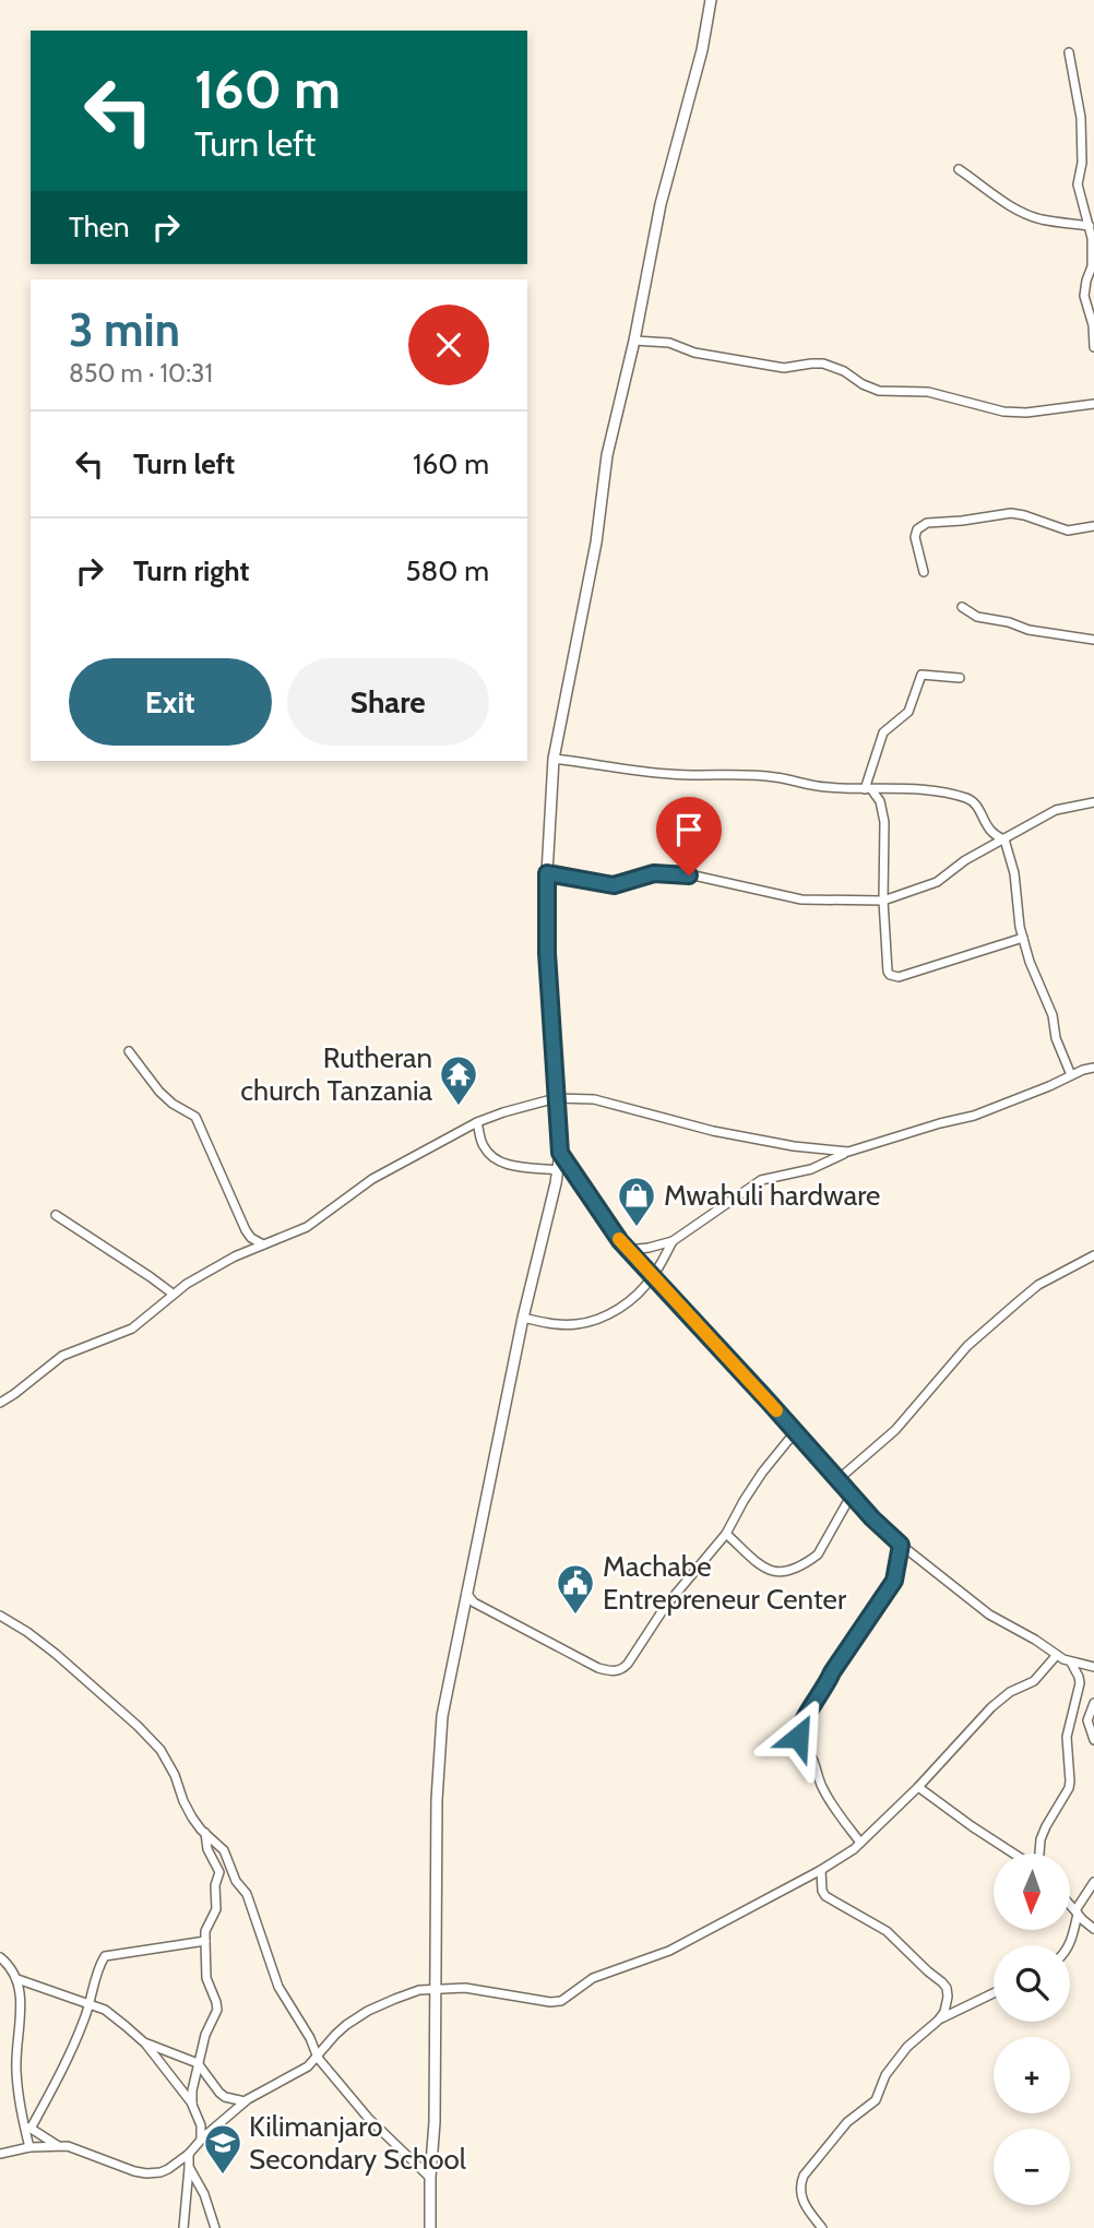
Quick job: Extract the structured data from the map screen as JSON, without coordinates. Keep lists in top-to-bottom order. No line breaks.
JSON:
{"places":{"temple":["Rutheran church Tanzania"],"shop":["Mwahuli hardware"],"public building":["Machabe Entrepreneur Center"],"school or university":["Kilimanjaro Secondary School"]},"north":"bottom","page":{"turn":["160 m","Turn left"],"then":"Then","heading":["3 min","850 m · 10:31"],"list":[{"name":"Turn left","value":"160 m"},{"name":"Turn right","value":"580 m"}],"buttons":["Exit","Share"],"map_buttons":["+","−"]}}
